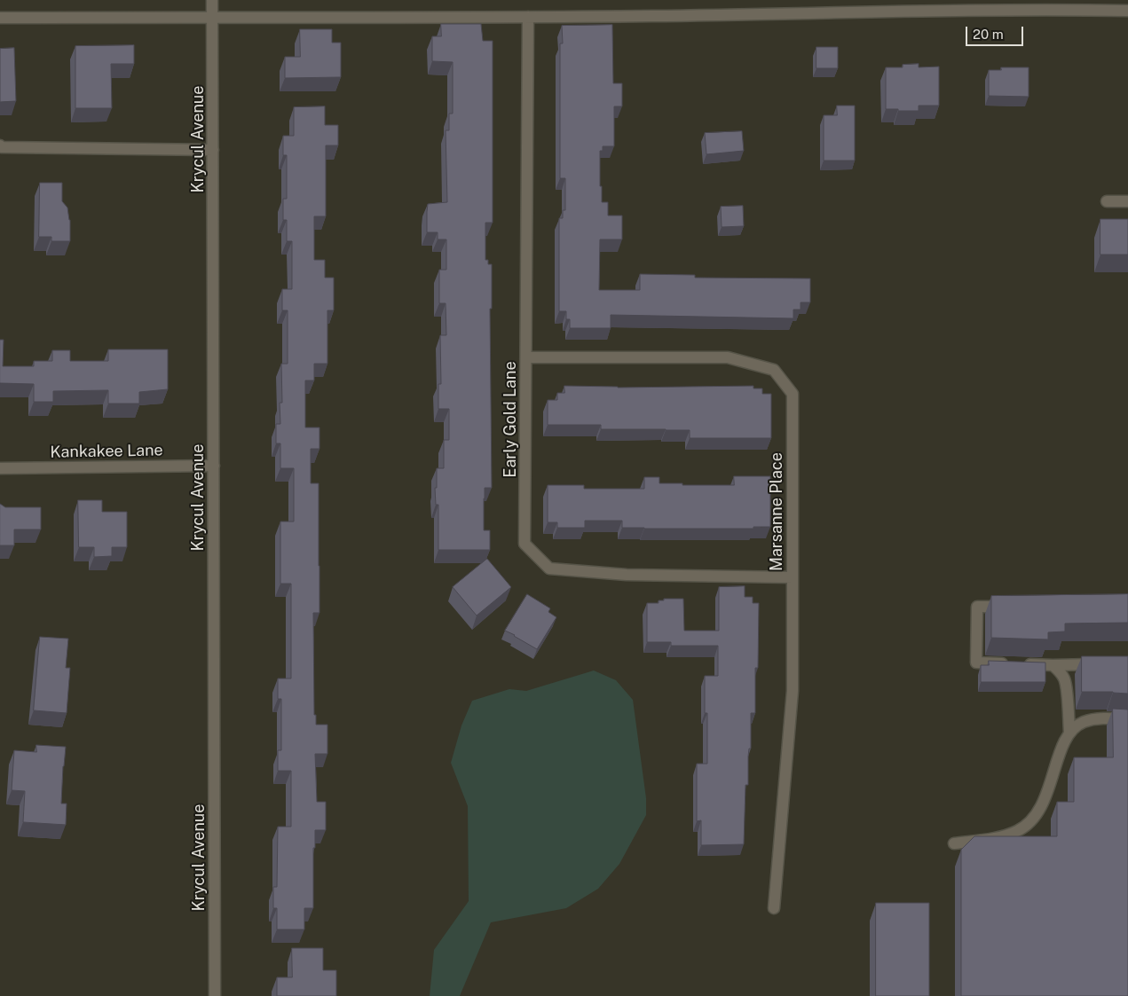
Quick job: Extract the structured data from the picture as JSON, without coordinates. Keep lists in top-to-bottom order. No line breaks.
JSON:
{"streets":{"street":["Krycul Avenue","Early Gold Lane","Kankakee Lane","Marsanne Place"]},"crossings":[["Krycul Avenue","Kankakee Lane"],["Early Gold Lane","Marsanne Place"]],"scale_bar":"20 m"}
